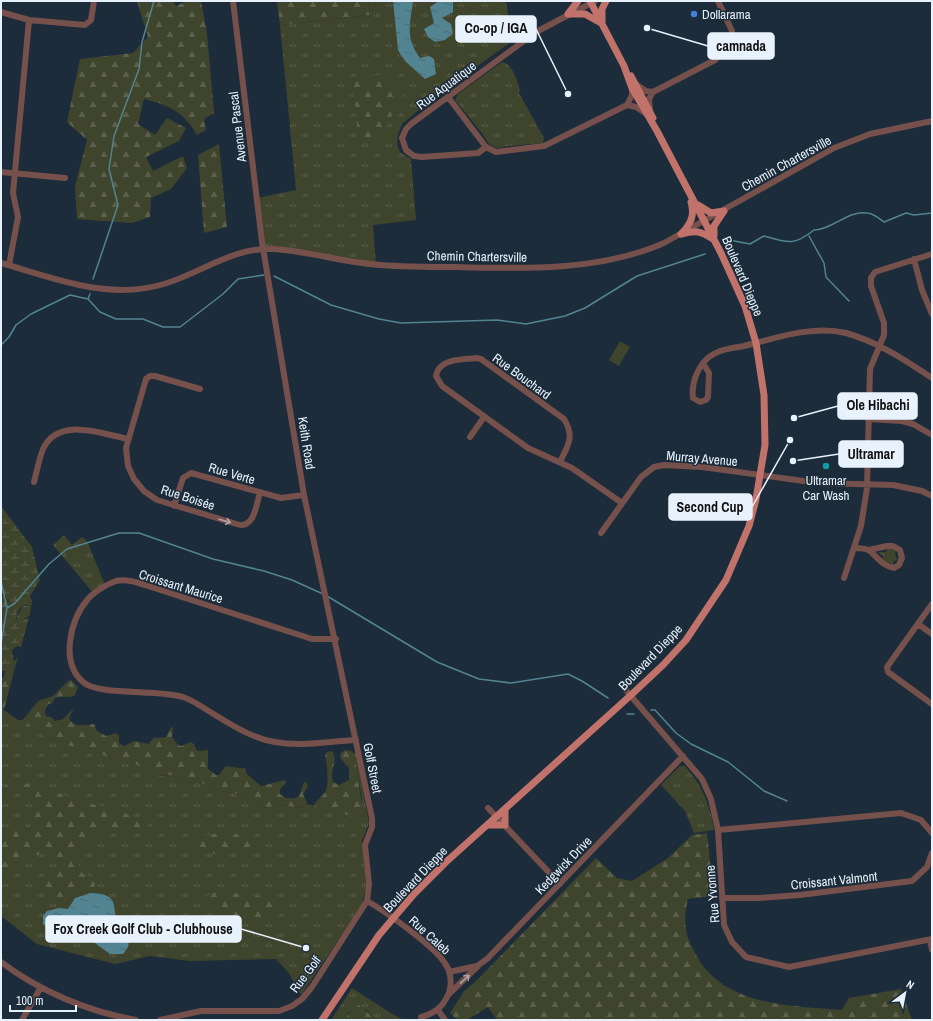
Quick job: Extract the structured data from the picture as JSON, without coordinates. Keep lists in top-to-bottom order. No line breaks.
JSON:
{"streets":{"main road":["Boulevard Dieppe"],"street":["Rue Aquatique","Avenue Pascal","Chemin Chartersville","Rue Bouchard","Keith Road","Murray Avenue","Rue Verte","Rue Boisée","Croissant Maurice","Golf Street","Kedgwick Drive","Croissant Valmont","Rue Yvonne","Rue Caleb","Rue Golf"]},"crossings":[["Avenue Pascal","Chemin Chartersville"],["Avenue Pascal","Keith Road"],["Chemin Chartersville","Boulevard Dieppe"],["Chemin Chartersville","Keith Road"],["Boulevard Dieppe","Murray Avenue"],["Boulevard Dieppe","Rue Yvonne"],["Boulevard Dieppe","Rue Caleb"],["Rue Bouchard","Murray Avenue"],["Keith Road","Rue Verte"],["Keith Road","Croissant Maurice"],["Keith Road","Golf Street"],["Rue Verte","Rue Boisée"],["Croissant Maurice","Golf Street"],["Golf Street","Rue Caleb"],["Golf Street","Rue Golf"],["Kedgwick Drive","Rue Yvonne"],["Kedgwick Drive","Rue Caleb"],["Croissant Valmont","Rue Yvonne"],["Rue Caleb","Rue Golf"]],"places":["Dollarama","camnada","Co-op / IGA","Ole Hibachi","Second Cup","Ultramar","Ultramar Car Wash","Fox Creek Golf Club - Clubhouse"],"scale_bar":"100 m","north":"top right"}
